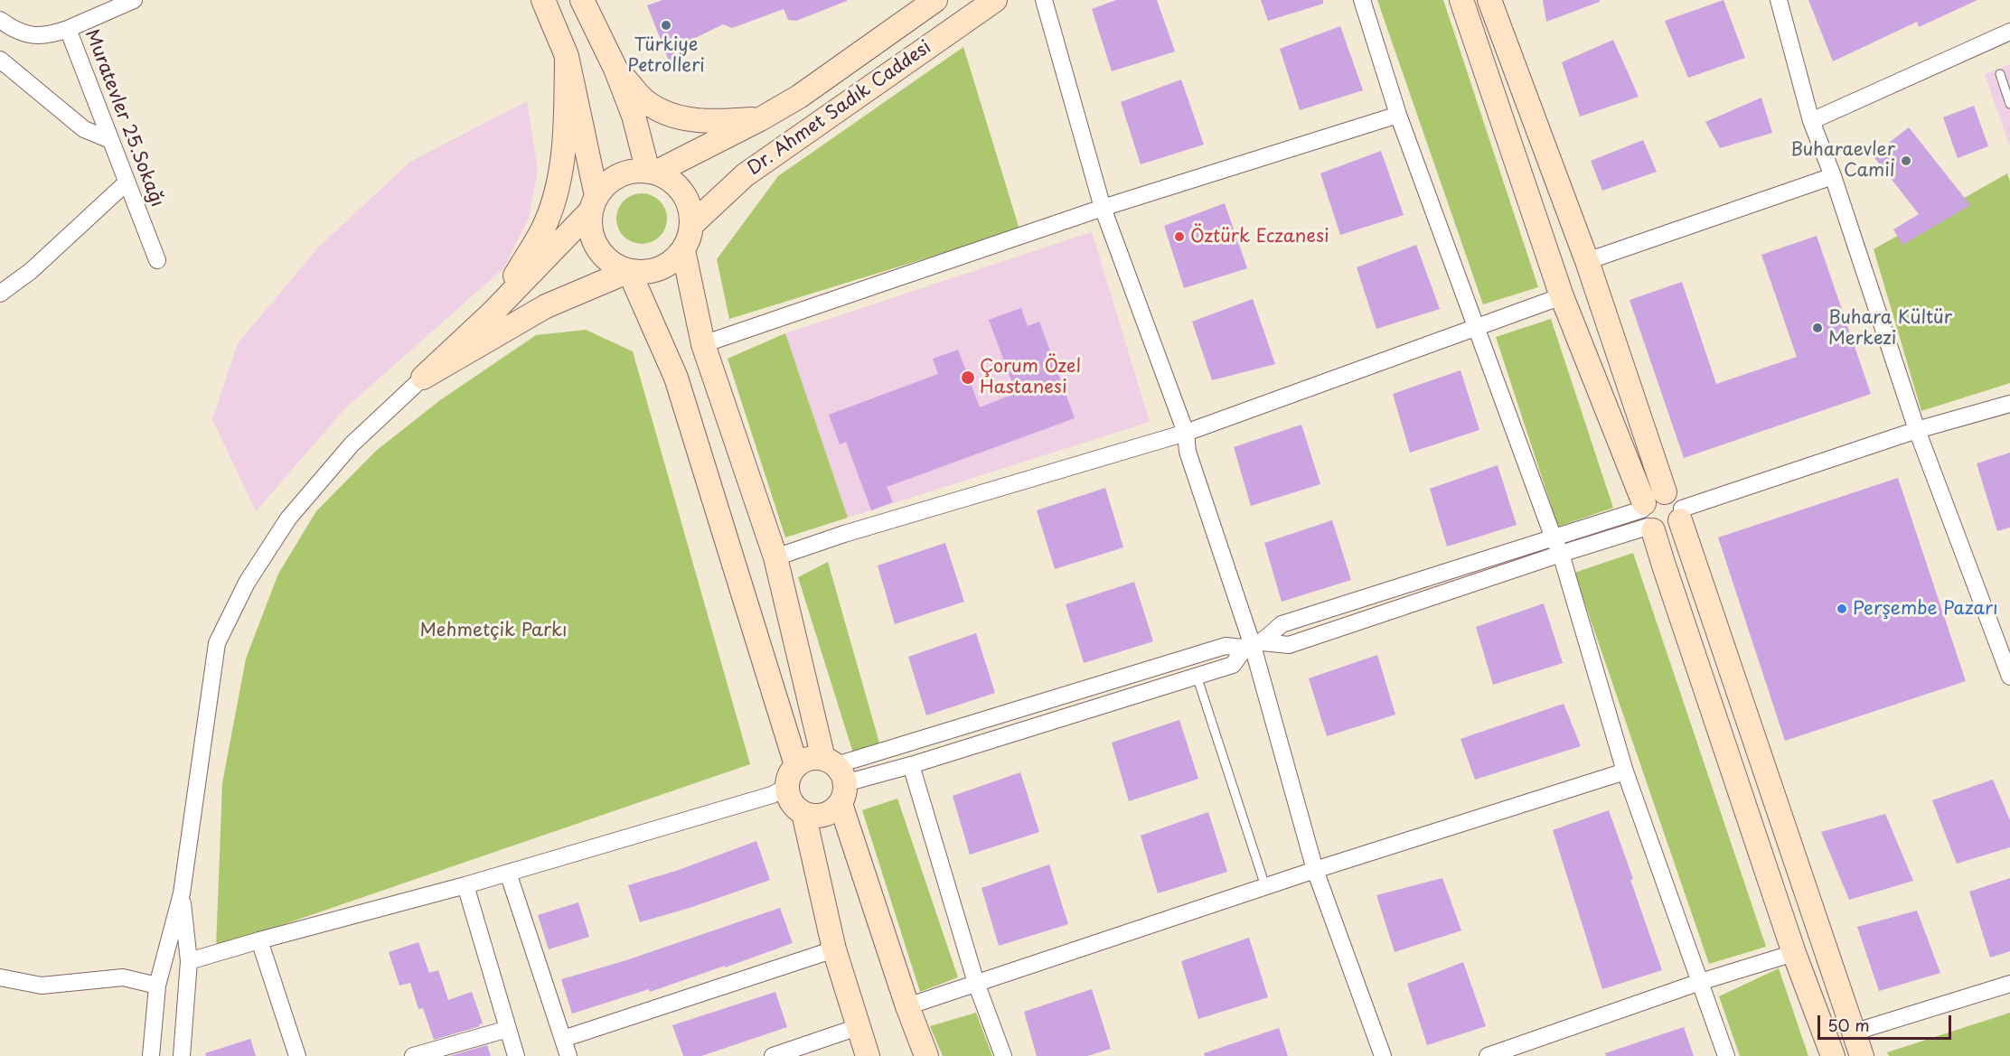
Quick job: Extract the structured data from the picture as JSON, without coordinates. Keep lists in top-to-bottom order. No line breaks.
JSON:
{"streets":{"street":["Dr. Ahmet Sadık Caddesi","Muratevler 25.Sokağı"]},"parks":["Mehmetçik Parkı"],"places":["Türkiye Petrolleri","Buharaevler Camiİ","Öztürk Eczanesi","Buhara Kültür Merkezi","Çorum Özel Hastanesi","Perşembe Pazarı"],"scale_bar":"50 m"}
